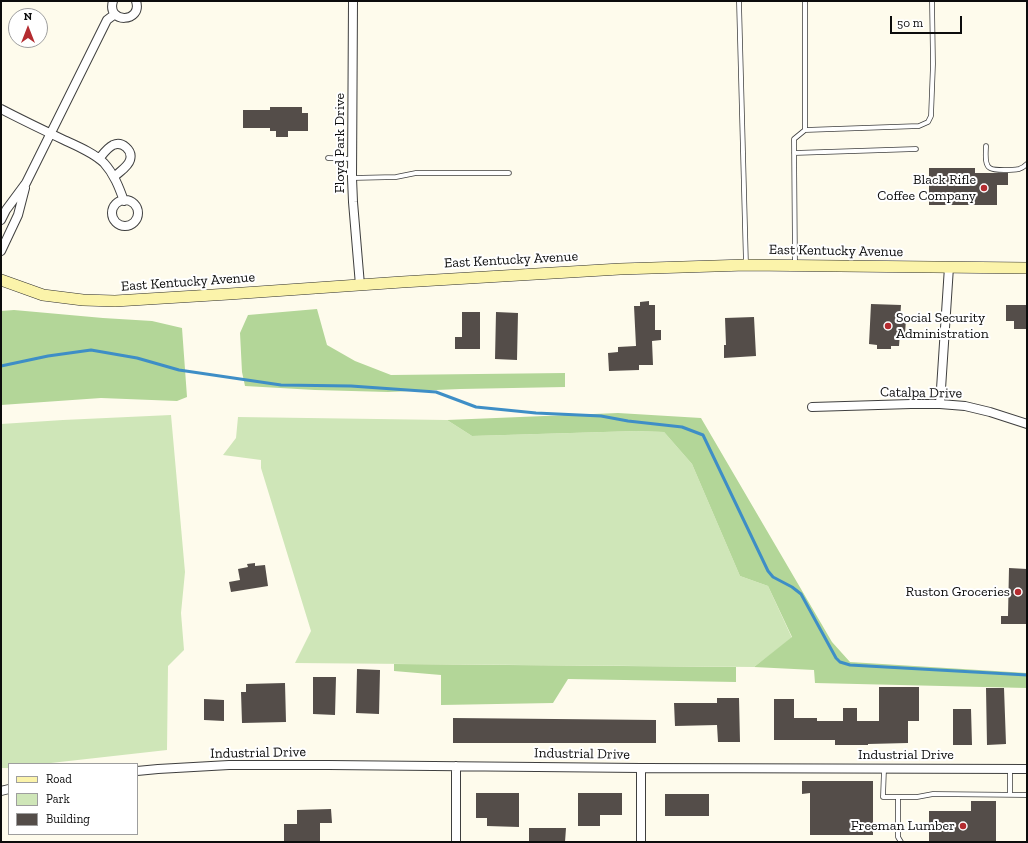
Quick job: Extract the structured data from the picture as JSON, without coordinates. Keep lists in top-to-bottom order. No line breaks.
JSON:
{"streets":{"street":["Floyd Park Drive","East Kentucky Avenue","Catalpa Drive","Industrial Drive"]},"crossings":[["Floyd Park Drive","East Kentucky Avenue"]],"places":["Black Rifle Coffee Company","Social Security Administration","Ruston Groceries","Freeman Lumber"],"legend":["Road","Park","Building"],"scale_bar":"50 m","north":"top"}
